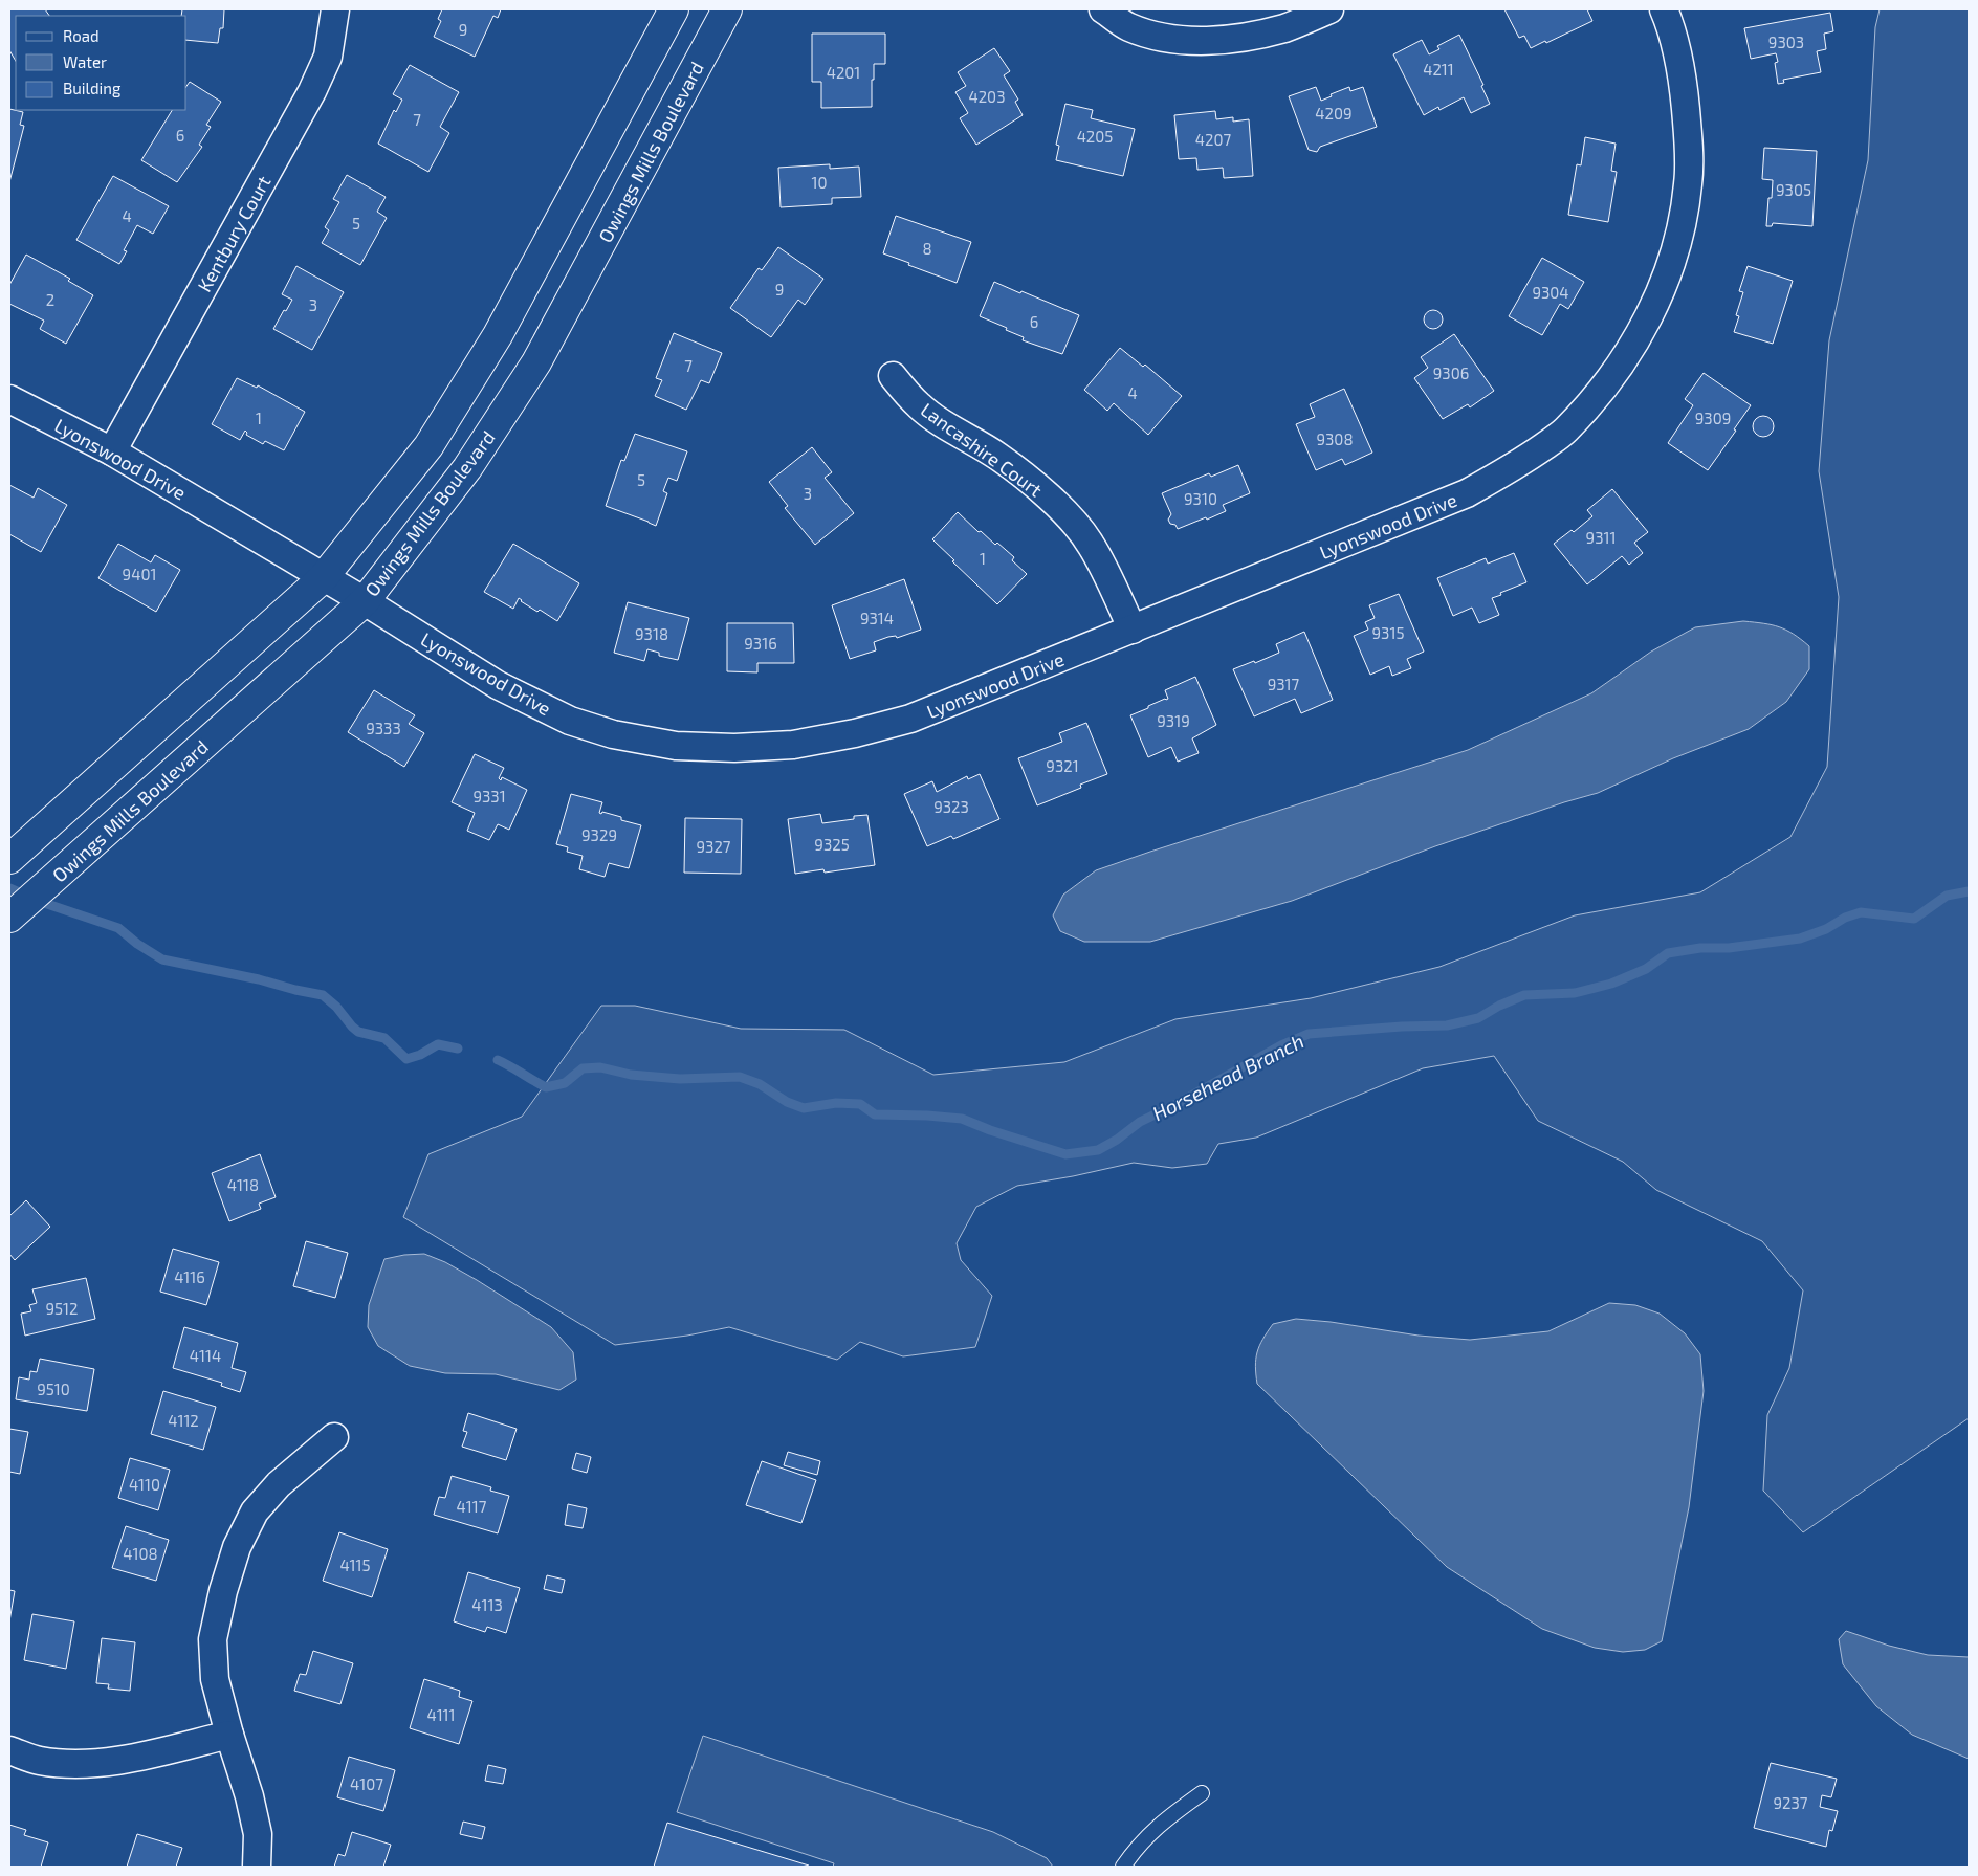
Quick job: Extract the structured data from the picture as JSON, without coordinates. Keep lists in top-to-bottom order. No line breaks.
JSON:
{"streets":{"main road":["Owings Mills Boulevard"],"street":["Kentbury Court","Lancashire Court","Lyonswood Drive"]},"crossings":[["Owings Mills Boulevard","Lyonswood Drive"],["Kentbury Court","Lyonswood Drive"],["Lancashire Court","Lyonswood Drive"]],"water":["Horsehead Branch"],"house_numbers":["9","9303","4211","4201","4203","4209","7","6","4205","4207","10","9305","4","5","8","9","9304","2","3","6","7","9306","4","1","9309","9308","5","3","9310","9311","1","9401","9314","9315","9318","9316","9317","9319","9333","9321","9331","9323","9329","9325","9327","4118","4116","9512","4114","9510","4112","4110","4117","4108","4115","4113","4111","4107","9237"],"legend":["Road","Water","Building"]}
